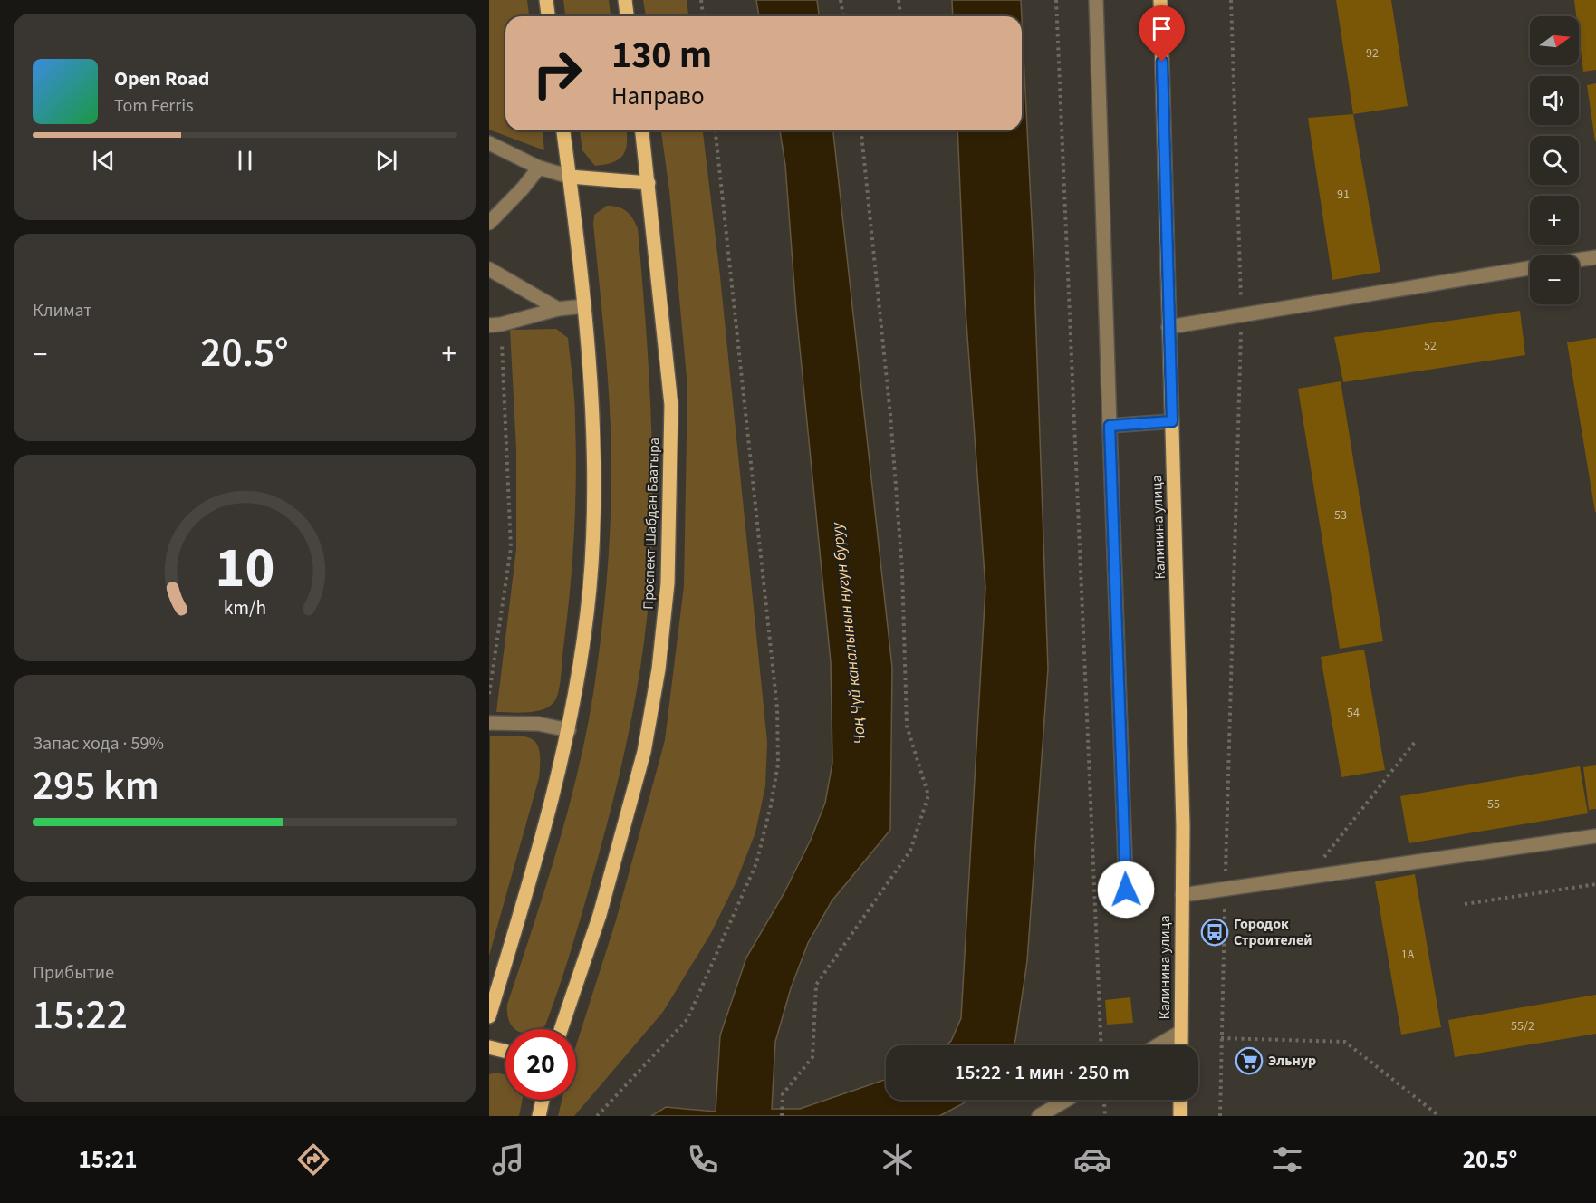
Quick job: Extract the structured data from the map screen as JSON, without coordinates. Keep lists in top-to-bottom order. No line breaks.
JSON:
{"streets":{"main road":["Проспект Шабдан Баатыра","Калинина улица"]},"water":["Чоң Чүй каналынын нугун буруу"],"places":{"bus stop":["Городок Строителей"],"supermarket":["Эльнур"]},"house_numbers":["92","91","52","53","54","55","1А","55/2"],"north":"right","page":{"map_buttons":["+","−"],"turn":["130 m","Направо"],"song":["Open Road","Tom Ferris"],"tile":["Климат",["Запас хода · 59%","295 km"],["Прибытие","15:22"]],"heat":["−","20.5°","+"],"limit":"20","trip":"15:22 · 1 мин · 250 m","tabs":["15:21","20.5°"],"gauge":["10","km/h"]}}
